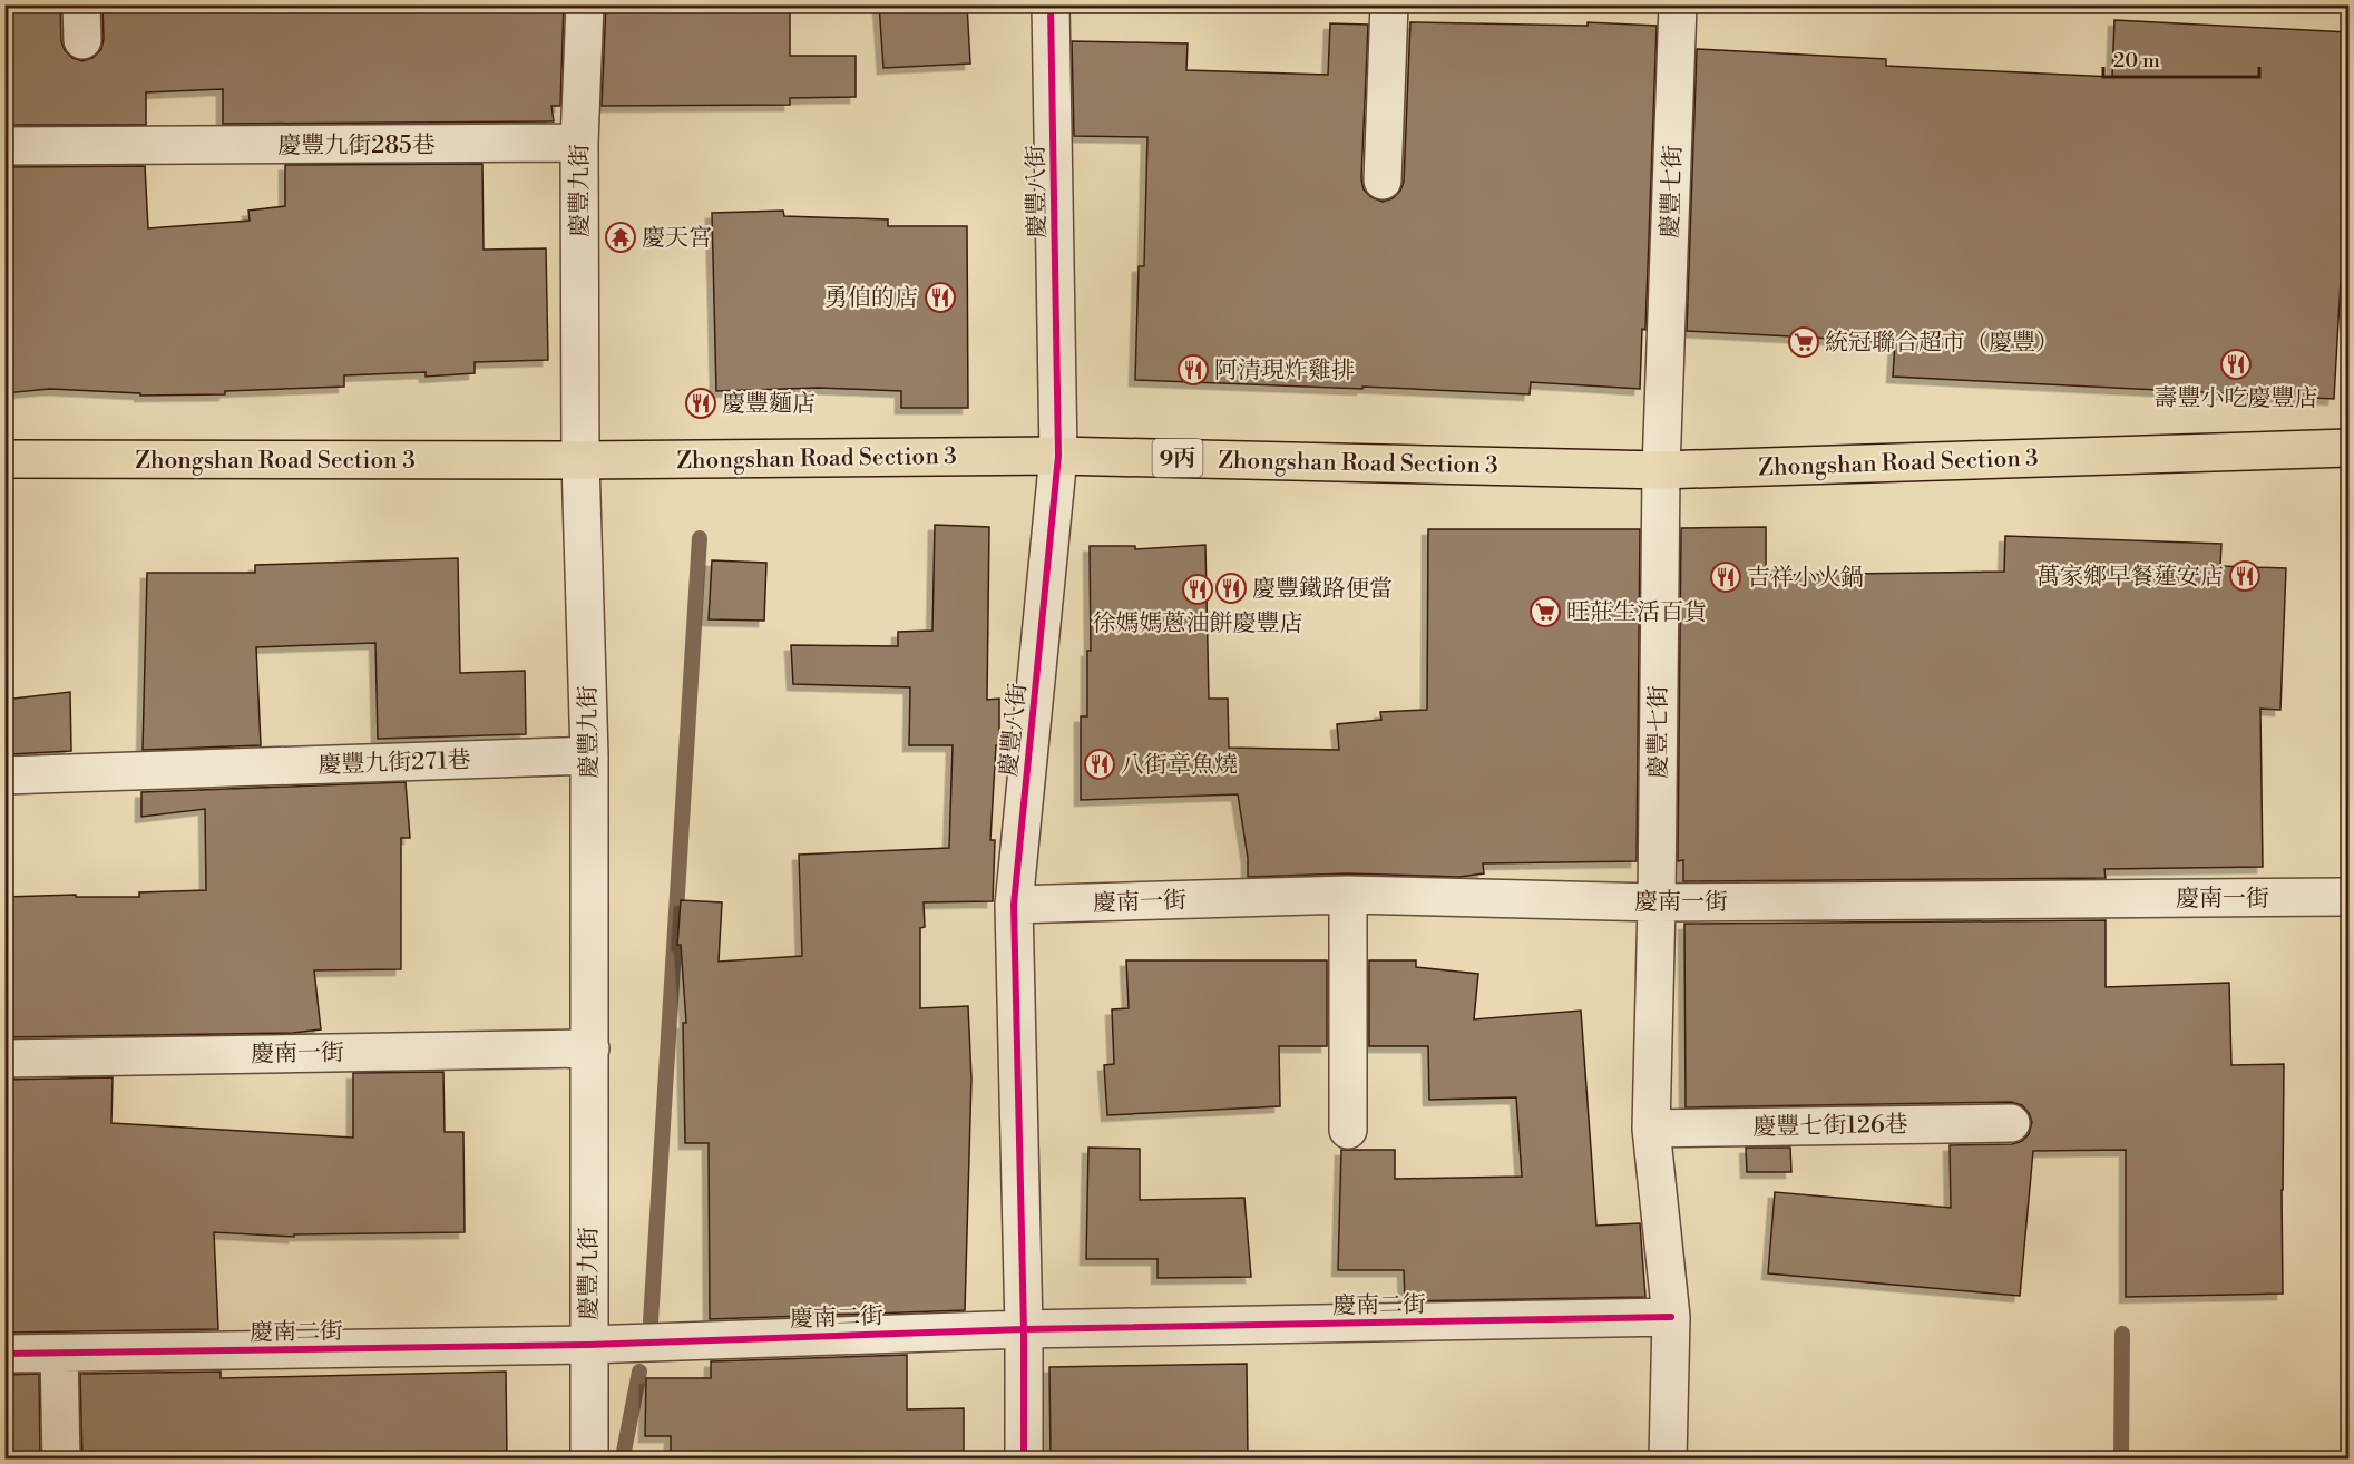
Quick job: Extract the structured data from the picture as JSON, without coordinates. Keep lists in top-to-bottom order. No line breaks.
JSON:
{"streets":{"main road":["Zhongshan Road Section 3","9丙"],"street":["慶豐九街285巷","慶豐九街","慶豐八街","慶豐七街","慶豐九街271巷","慶南一街","慶豐七街126巷","慶南二街"]},"crossings":[["慶豐九街285巷","慶豐九街"],["慶豐九街","Zhongshan Road Section 3"],["慶豐九街","慶豐九街271巷"],["慶豐九街","慶南一街"],["慶豐九街","慶南二街"],["慶豐八街","Zhongshan Road Section 3"],["慶豐八街","慶南一街"],["慶豐八街","慶南二街"],["慶豐七街","Zhongshan Road Section 3"],["慶豐七街","慶南一街"],["慶豐七街","慶豐七街126巷"],["慶豐七街","慶南二街"]],"places":{"temple":["慶天宮"],"restaurant":["勇伯的店","壽豐小吃慶豐店","阿清現炸雞排","慶豐麵店","萬家鄉早餐蓮安店","吉祥小火鍋","慶豐鐵路便當","徐媽媽蔥油餅慶豐店","八街章魚燒"],"supermarket":["統冠聯合超市（慶豐）","旺莊生活百貨"]},"scale_bar":"20 m"}
